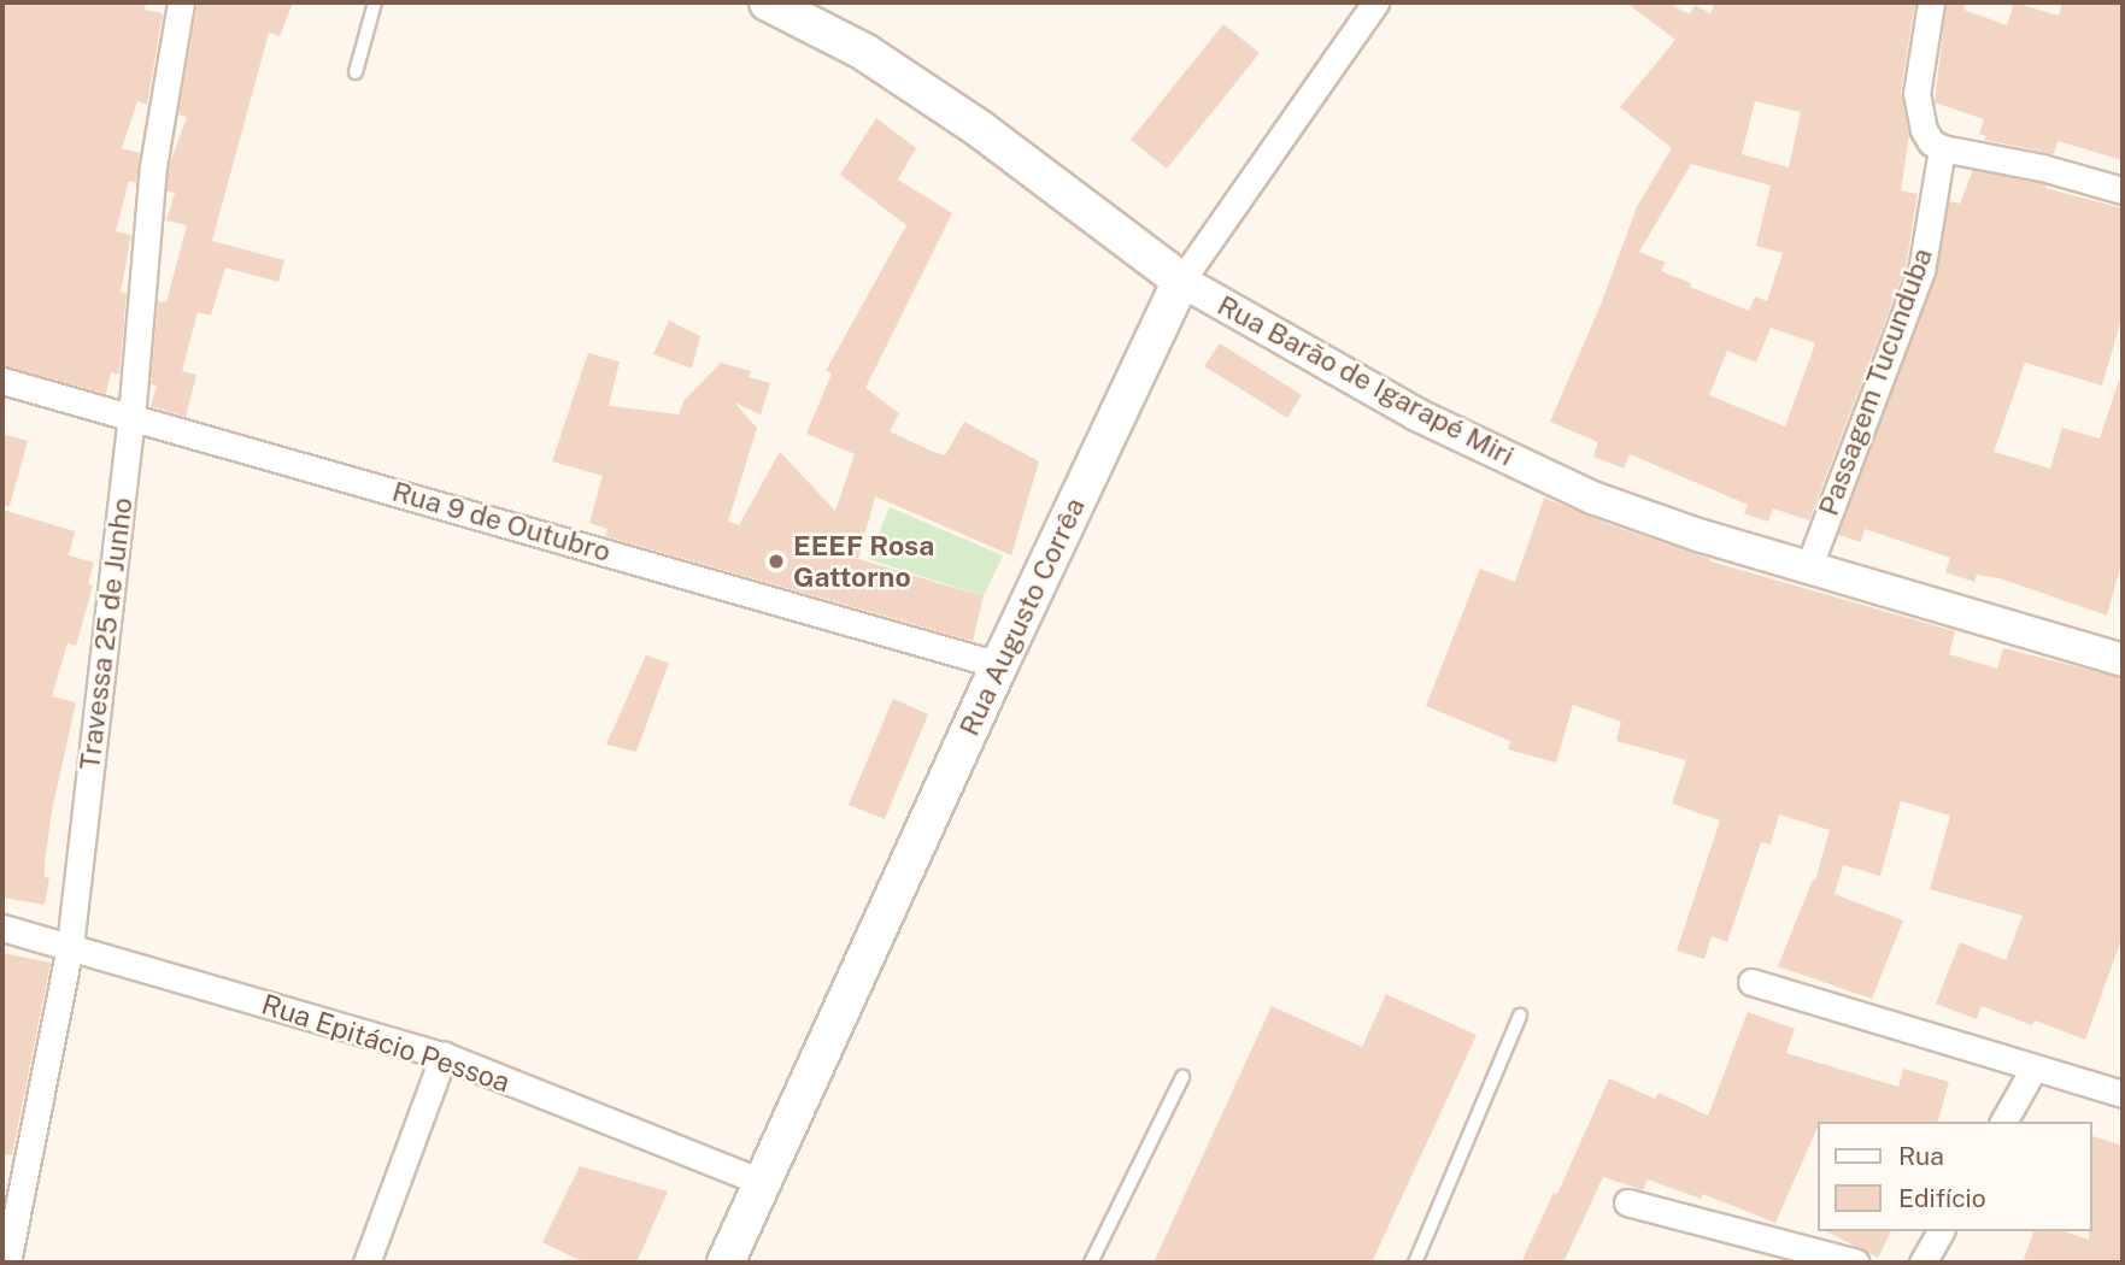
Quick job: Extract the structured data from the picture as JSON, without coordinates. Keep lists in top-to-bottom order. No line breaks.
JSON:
{"streets":{"main road":["Rua Barão de Igarapé Miri","Rua Augusto Corrêa"],"street":["Passagem Tucunduba","Rua 9 de Outubro","Travessa 25 de Junho","Rua Epitácio Pessoa"]},"crossings":[["Rua Barão de Igarapé Miri","Passagem Tucunduba"],["Rua Barão de Igarapé Miri","Rua Augusto Corrêa"],["Rua 9 de Outubro","Rua Augusto Corrêa"],["Rua 9 de Outubro","Travessa 25 de Junho"],["Rua Augusto Corrêa","Rua Epitácio Pessoa"],["Travessa 25 de Junho","Rua Epitácio Pessoa"]],"places":["EEEF Rosa Gattorno"],"legend":["Rua","Edifício"]}
